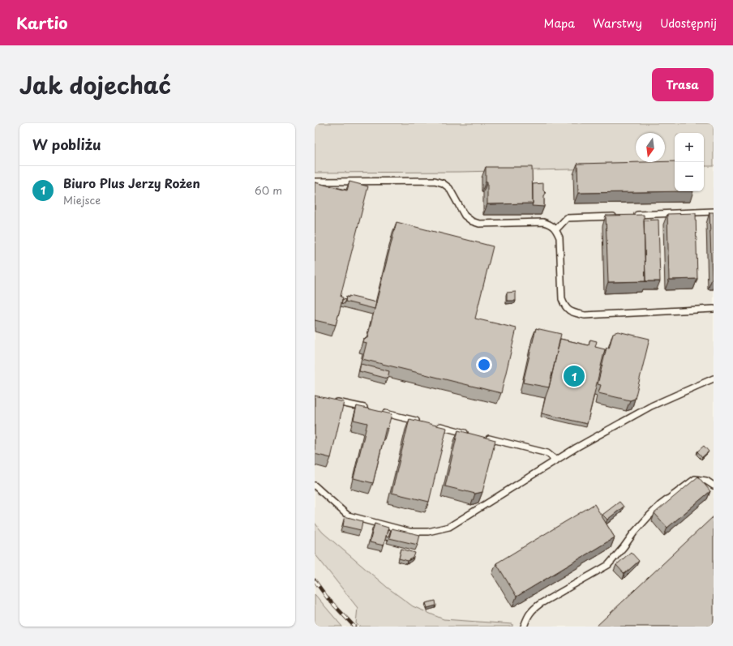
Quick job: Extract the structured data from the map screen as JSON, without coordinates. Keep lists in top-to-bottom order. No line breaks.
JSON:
{"north":"bottom","page":{"header":"Kartio","nav":["Mapa","Warstwy","Udostępnij"],"title":"Jak dojechać","buttons":"Trasa","heading":"W pobliżu","map_buttons":["+","−"],"list":[{"mark":"1","name":"Biuro Plus Jerzy Rożen","note":"Miejsce","value":"60 m"}],"pins":"1"}}
